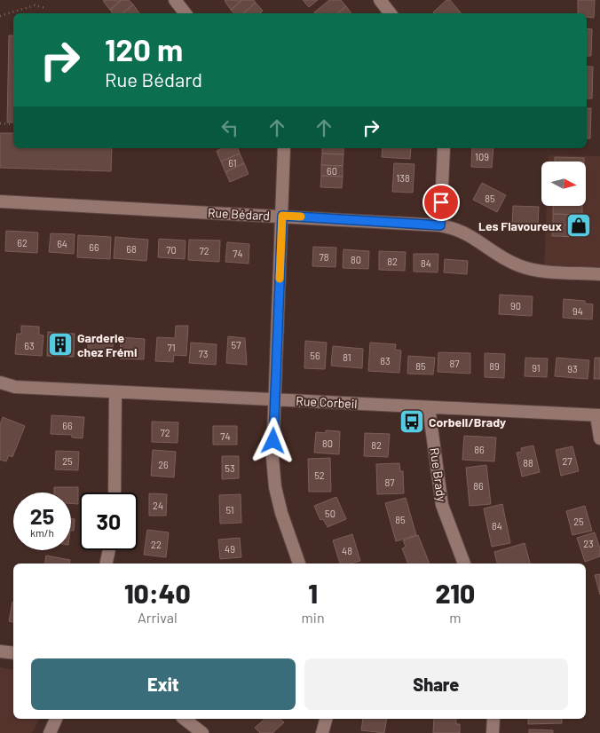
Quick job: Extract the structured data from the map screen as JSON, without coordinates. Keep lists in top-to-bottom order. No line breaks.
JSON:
{"streets":{"street":["Rue Bédard","Rue Corbeil","Rue Brady"]},"crossings":[["Rue Corbeil","Rue Brady"]],"places":{"shop":["Les Flavoureux"],"building":["Garderie chez Frémi"],"bus stop":["Corbeil/Brady"]},"house_numbers":["109","61","60","138","85","62","64","66","68","70","72","74","78","80","82","84","90","94","57","63","71","73","56","81","83","87","85","89","91","93","66","72","74","80","82","86","25","27","88","26","53","52","87","86","24","51","50","85","25","84","23","22","49","48"],"north":"right","page":{"turn":["120 m","Rue Bédard"],"speed":"25 km/h","limit":"30","eta":["10:40","Arrival","1","min","210","m"],"buttons":["Exit","Share"]}}
